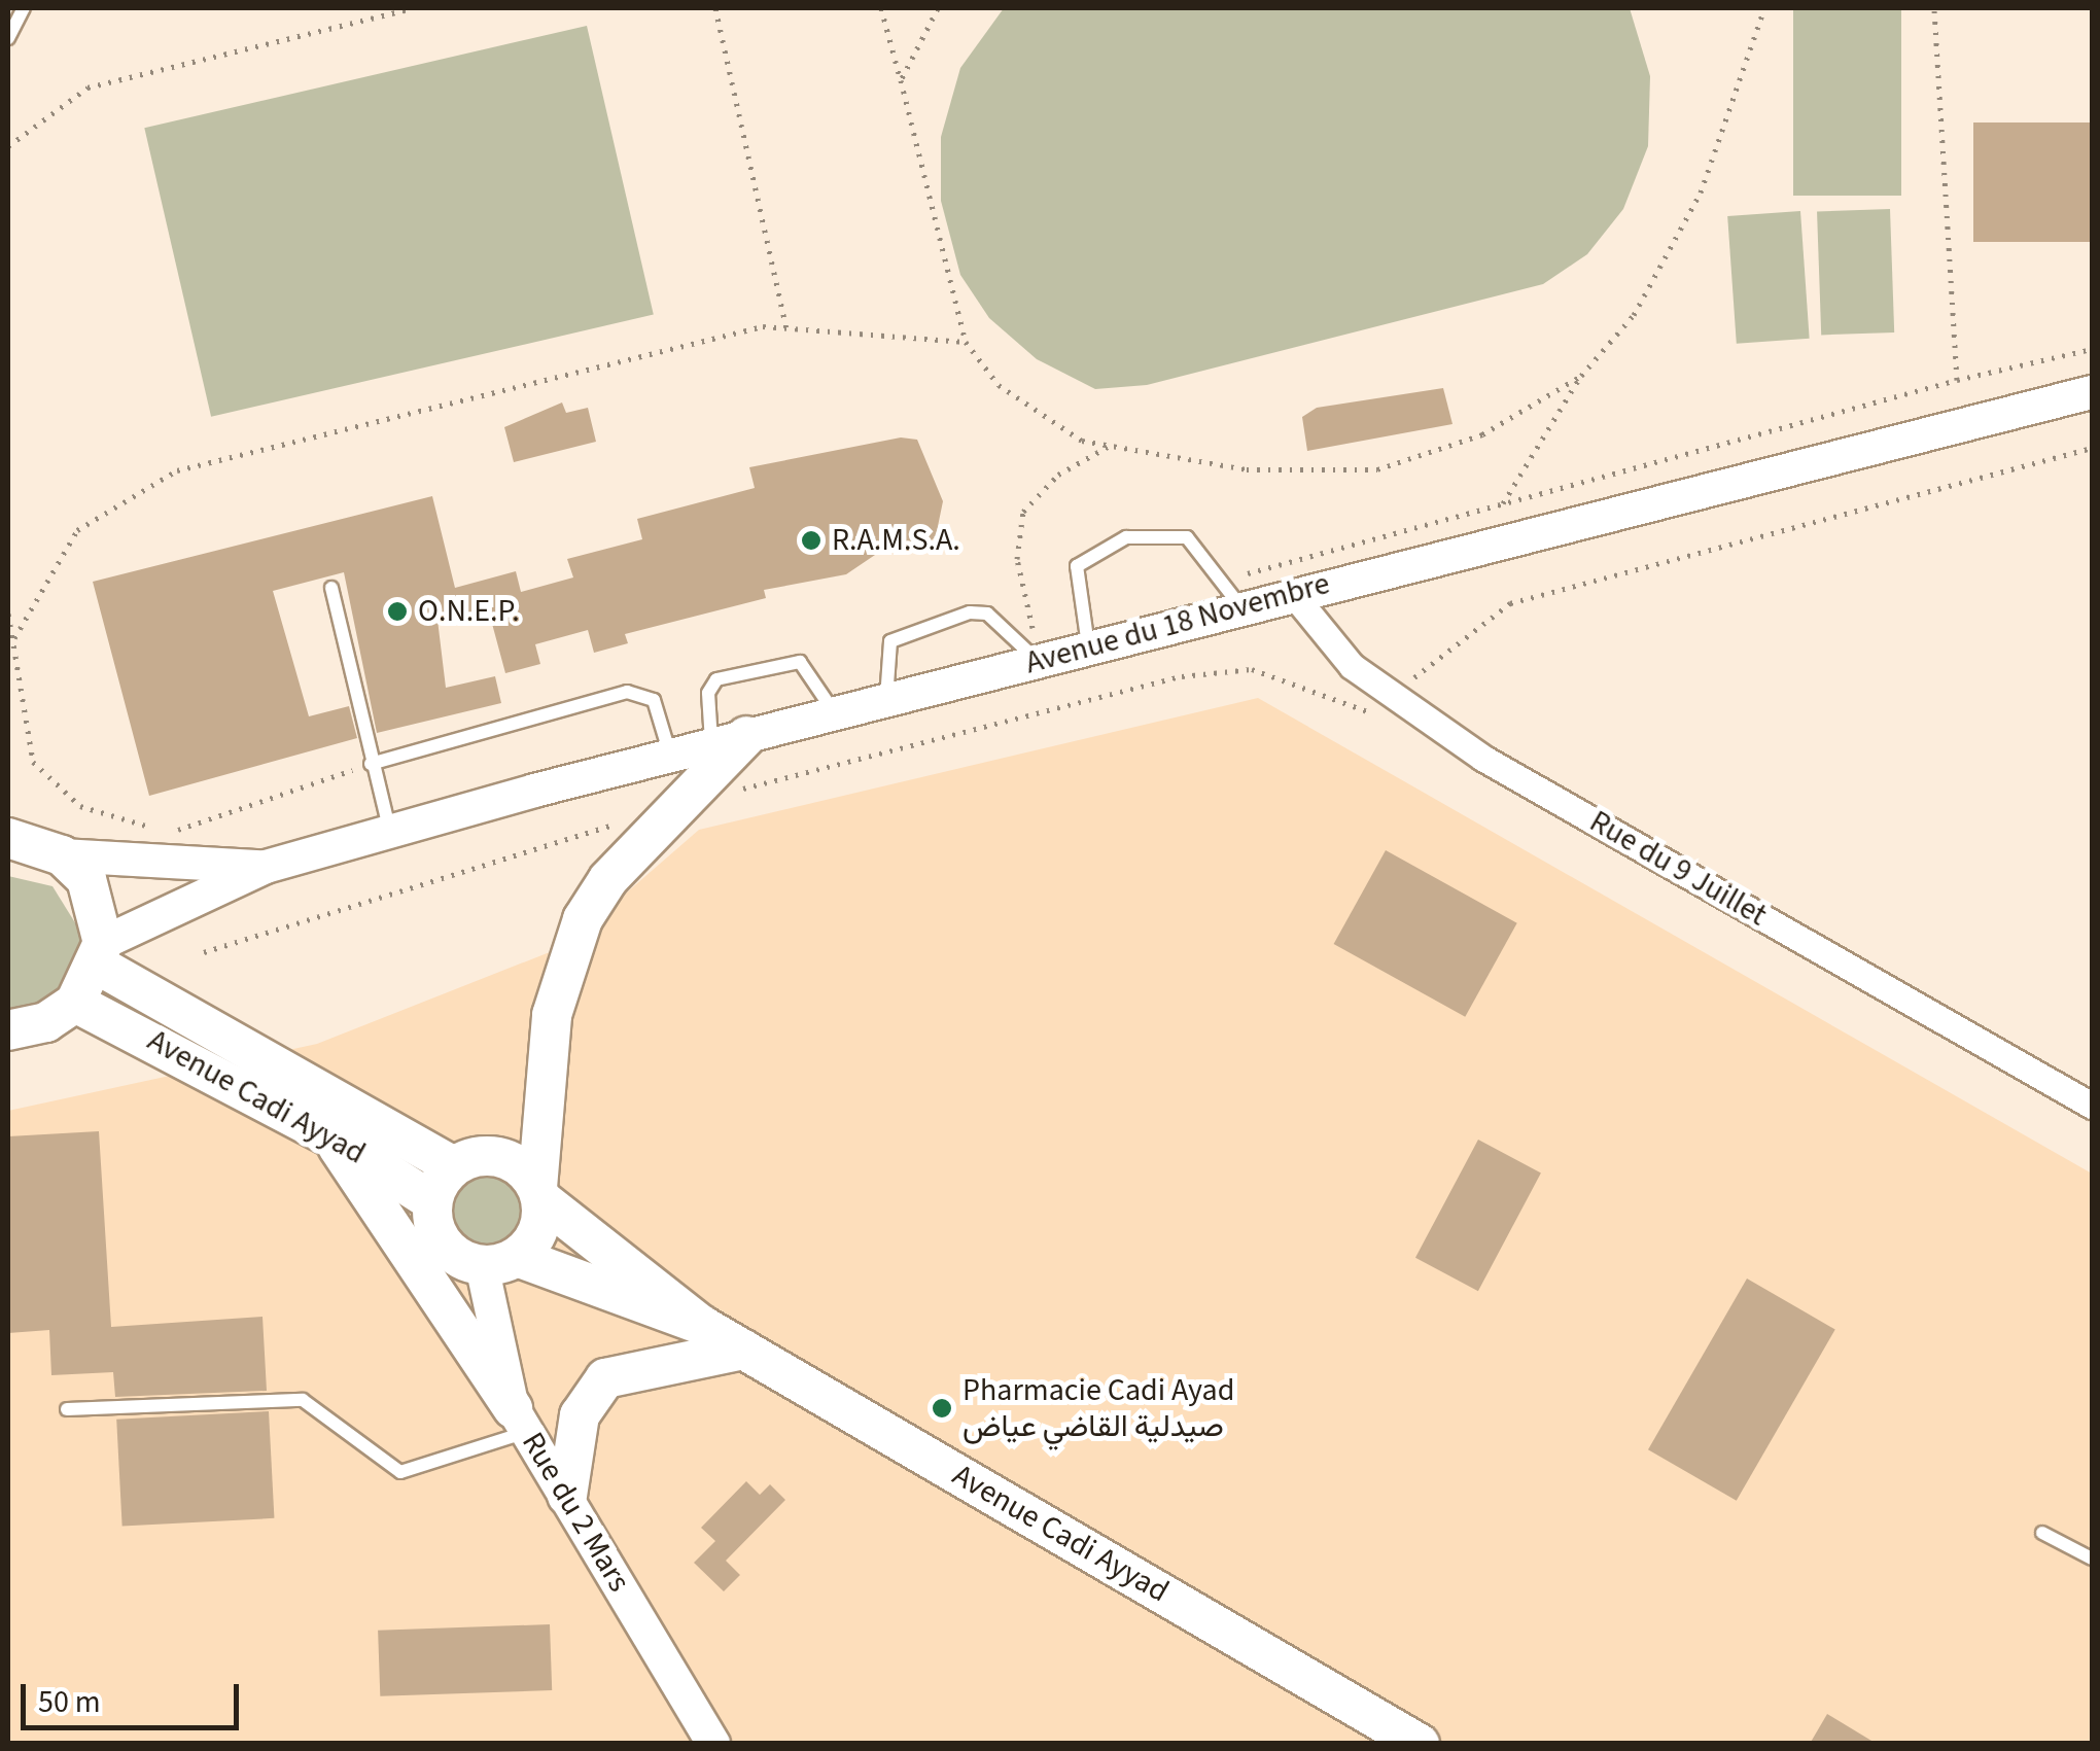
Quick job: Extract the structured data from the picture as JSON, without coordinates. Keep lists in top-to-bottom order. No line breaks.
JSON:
{"streets":{"main road":["Avenue Cadi Ayyad"],"street":["Avenue du 18 Novembre","Rue du 9 Juillet","Rue du 2 Mars"]},"crossings":[["Avenue du 18 Novembre","Rue du 9 Juillet"],["Avenue du 18 Novembre","Avenue Cadi Ayyad"],["Avenue Cadi Ayyad","Rue du 2 Mars"]],"places":["R.A.M.S.A.","O.N.E.P.","Pharmacie Cadi Ayad صيدلية القاضي عياض"],"scale_bar":"50 m"}
